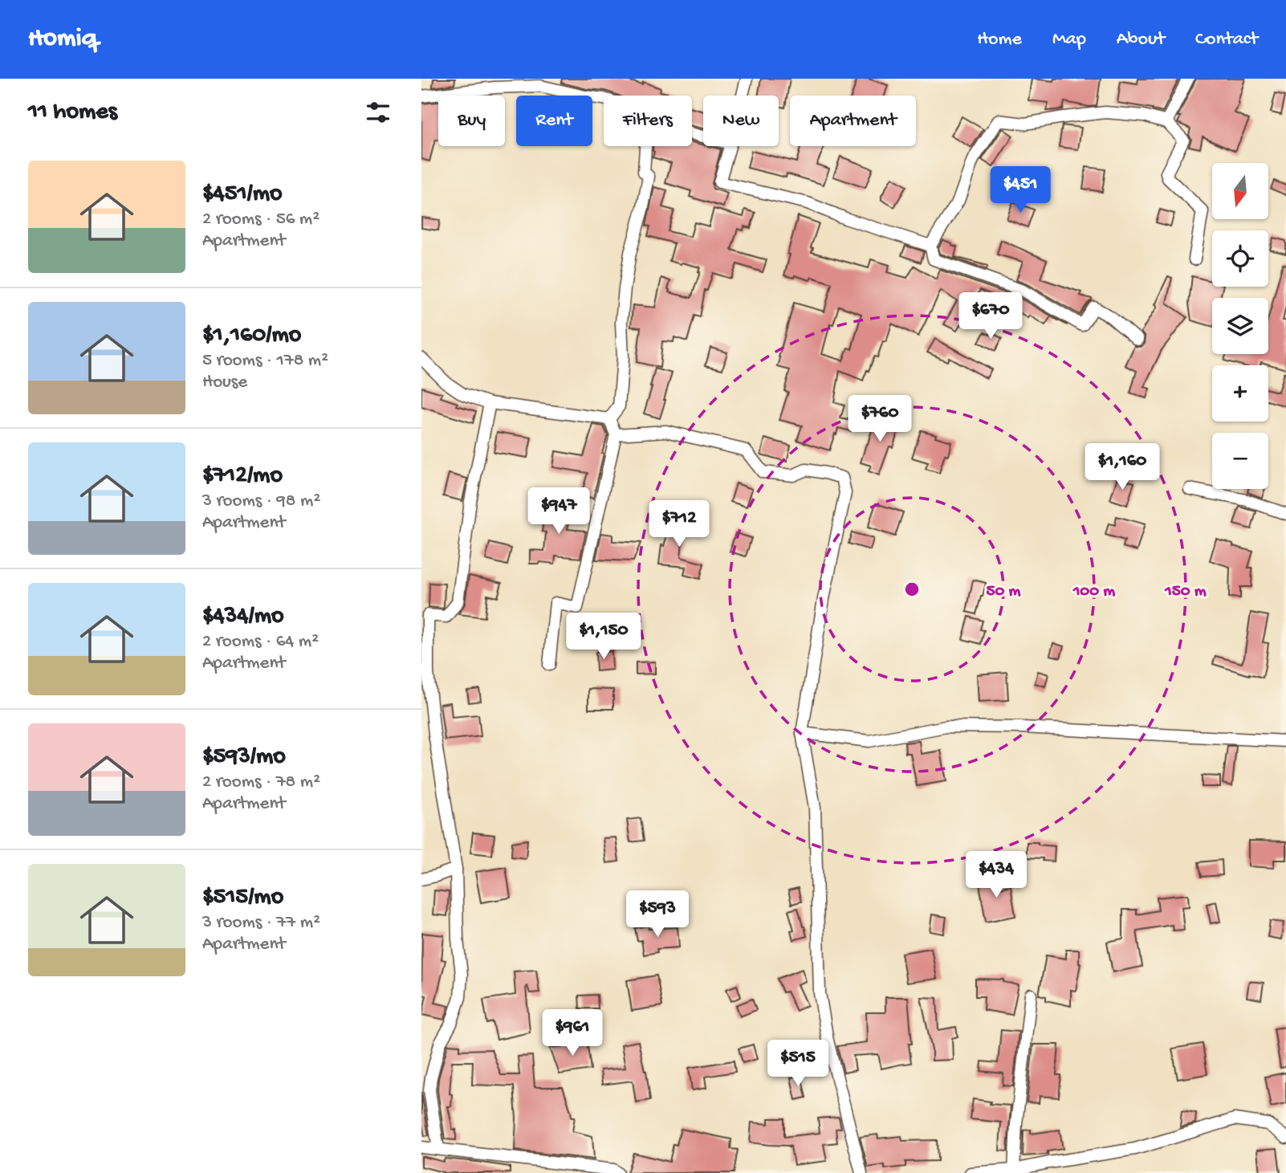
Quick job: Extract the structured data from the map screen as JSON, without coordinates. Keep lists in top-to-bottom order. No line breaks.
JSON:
{"north":"bottom","page":{"header":"Homiq","nav":["Home","Map","About","Contact"],"heading":"11 homes","chip":["Buy","Rent","Filters","New","Apartment"],"list":[{"name":"$451/mo","note":"2 rooms · 56 m² · Apartment"},{"name":"$1,160/mo","note":"5 rooms · 178 m² · House"},{"name":"$712/mo","note":"3 rooms · 98 m² · Apartment"},{"name":"$434/mo","note":"2 rooms · 64 m² · Apartment"},{"name":"$593/mo","note":"2 rooms · 78 m² · Apartment"},{"name":"$515/mo","note":"3 rooms · 77 m² · Apartment"}],"map_buttons":["+","−"],"price":["$451","$670","$760","$1,160","$947","$712","$1,150","$434","$593","$961","$515"]},"rings":["50 m","100 m","150 m"]}
